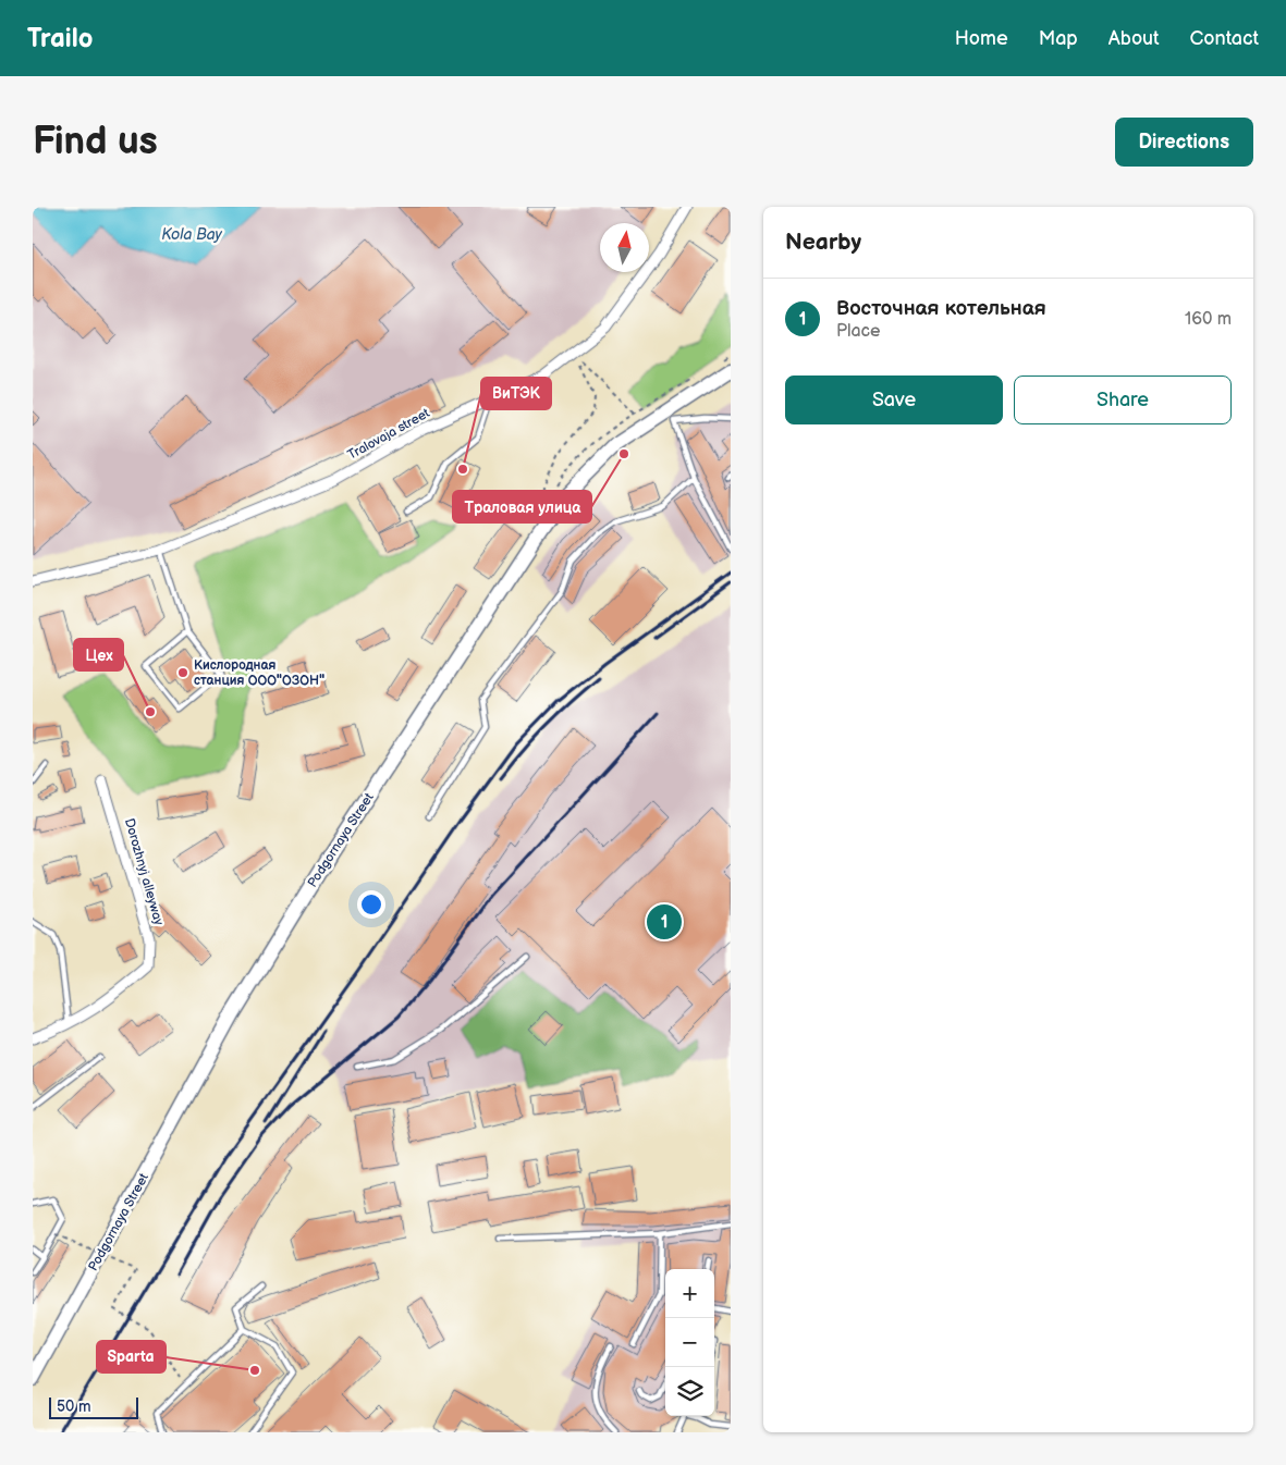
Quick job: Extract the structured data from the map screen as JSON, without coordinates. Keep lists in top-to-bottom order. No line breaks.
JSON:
{"streets":{"main road":["Podgornaya Street"],"street":["Tralovaja street","Dorozhnyj alleyway"]},"water":["Kola Bay"],"places":["Траловая улица","ВиТЭК","Кислородная станция ООО\"ОЗОН\"","Цех","Sparta"],"scale_bar":"50 m","north":"top","page":{"header":"Trailo","nav":["Home","Map","About","Contact"],"buttons":["Directions",["Save","Share"]],"title":"Find us","heading":"Nearby","list":[{"mark":"1","name":"Восточная котельная","note":"Place","value":"160 m"}],"pins":"1","map_buttons":["+","−"],"scale":"50 m"}}
